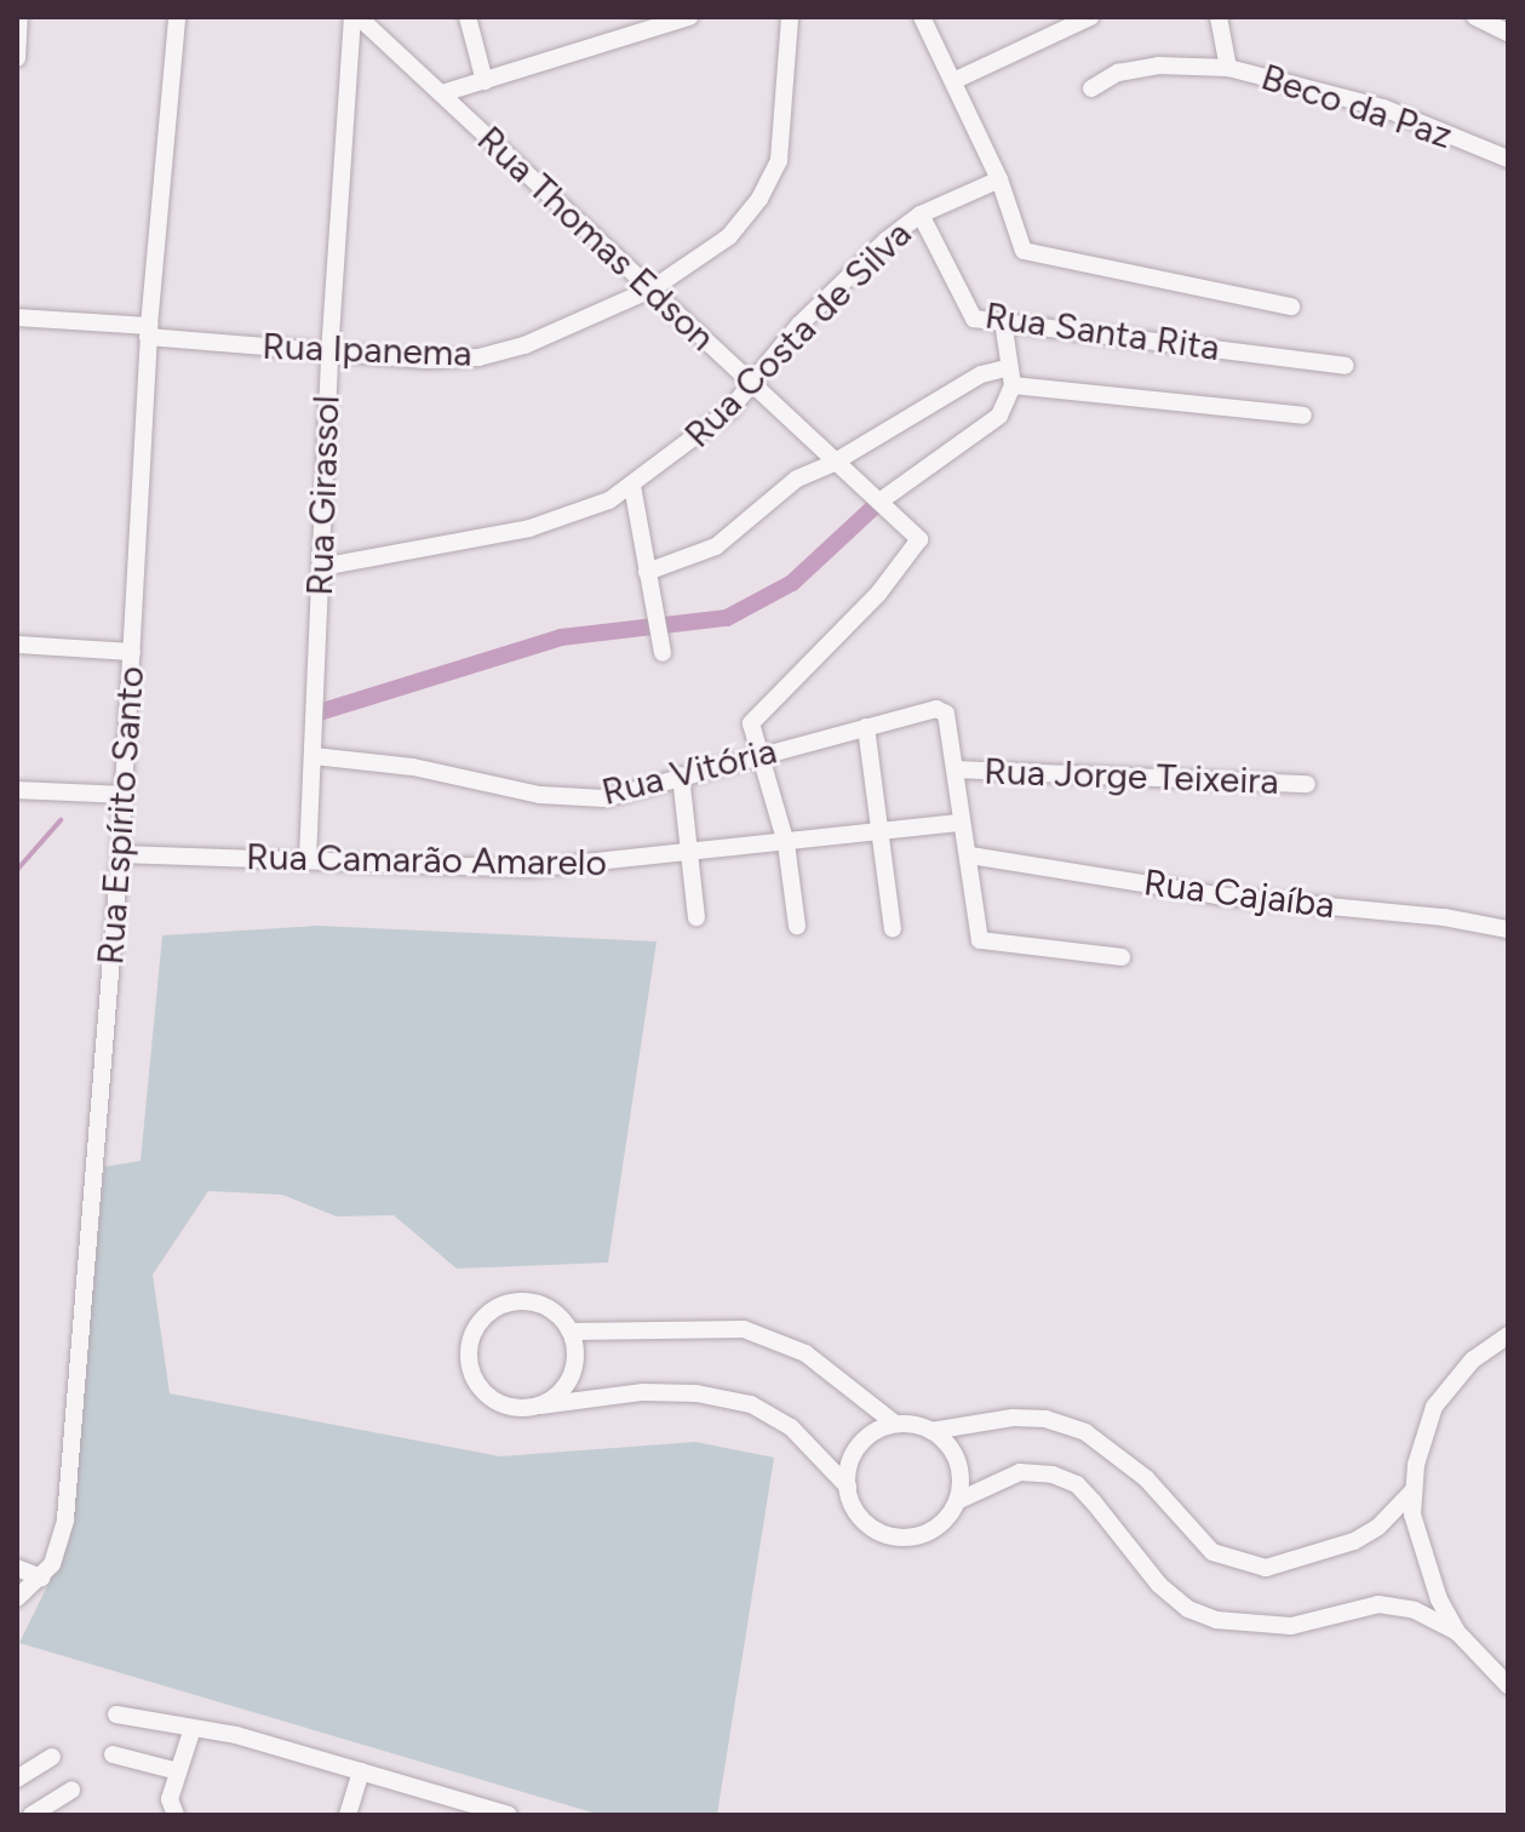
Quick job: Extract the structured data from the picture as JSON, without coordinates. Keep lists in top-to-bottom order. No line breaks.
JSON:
{"streets":{"street":["Beco da Paz","Rua Thomas Edson","Rua Santa Rita","Rua Costa de Silva","Rua Ipanema","Rua Girassol","Rua Vitória","Rua Jorge Teixeira","Rua Espírito Santo","Rua Camarão Amarelo","Rua Cajaíba"]},"crossings":[["Rua Thomas Edson","Rua Costa de Silva"],["Rua Thomas Edson","Rua Ipanema"],["Rua Thomas Edson","Rua Girassol"],["Rua Thomas Edson","Rua Vitória"],["Rua Santa Rita","Rua Costa de Silva"],["Rua Costa de Silva","Rua Girassol"],["Rua Ipanema","Rua Girassol"],["Rua Ipanema","Rua Espírito Santo"],["Rua Girassol","Rua Vitória"],["Rua Girassol","Rua Camarão Amarelo"],["Rua Vitória","Rua Jorge Teixeira"],["Rua Espírito Santo","Rua Camarão Amarelo"]]}
